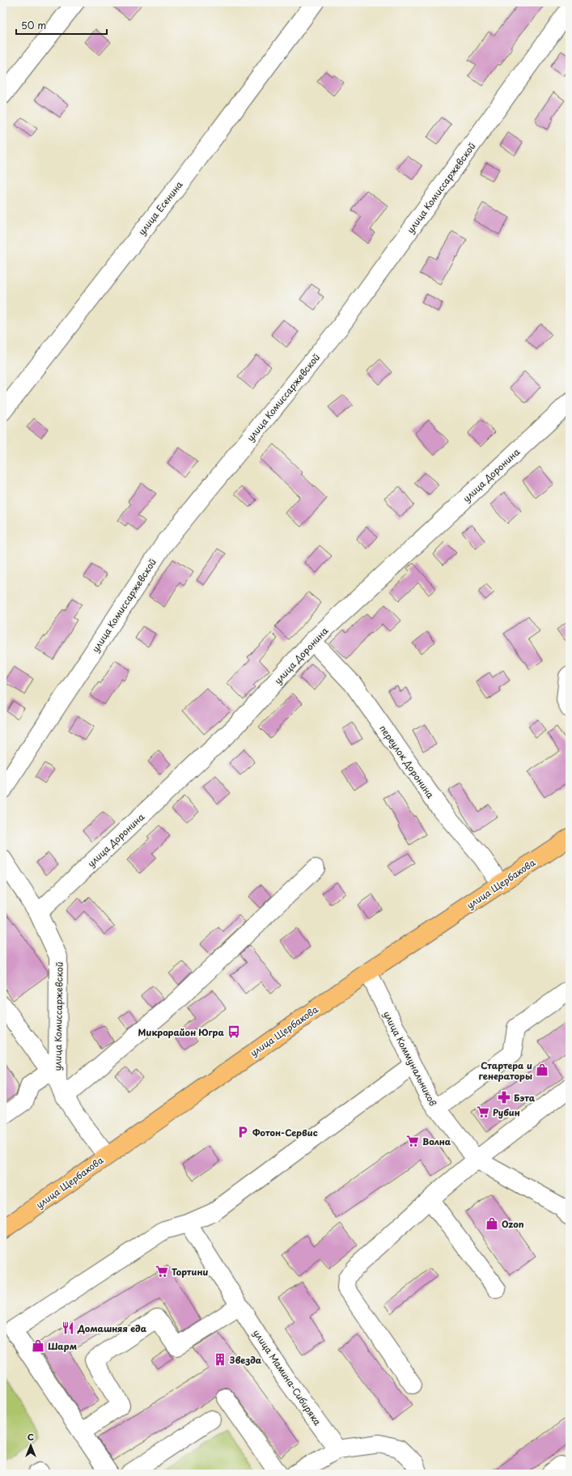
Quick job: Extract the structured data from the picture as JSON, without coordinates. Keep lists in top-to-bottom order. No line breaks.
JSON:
{"streets":{"main road":["улица Щербакова"],"street":["улица Комиссаржевской","улица Есенина","улица Доронина","переулок Доронина","улица Коммунальников","улица Мамина-Сибиряка"]},"crossings":[["улица Комиссаржевской","улица Доронина"],["улица Доронина","переулок Доронина"],["переулок Доронина","улица Щербакова"],["улица Щербакова","улица Коммунальников"]],"places":{"bus stop":["Микрорайон Югра"],"shop":["Стартера и генераторы","Ozon","Шарм"],"pharmacy":["Бэта"],"supermarket":["Рубин","Волна","Тортини"],"parking":["Фотон-Сервис"],"restaurant":["Домашняя еда"],"building":["Звезда"]},"scale_bar":"50 m","north":"top"}
